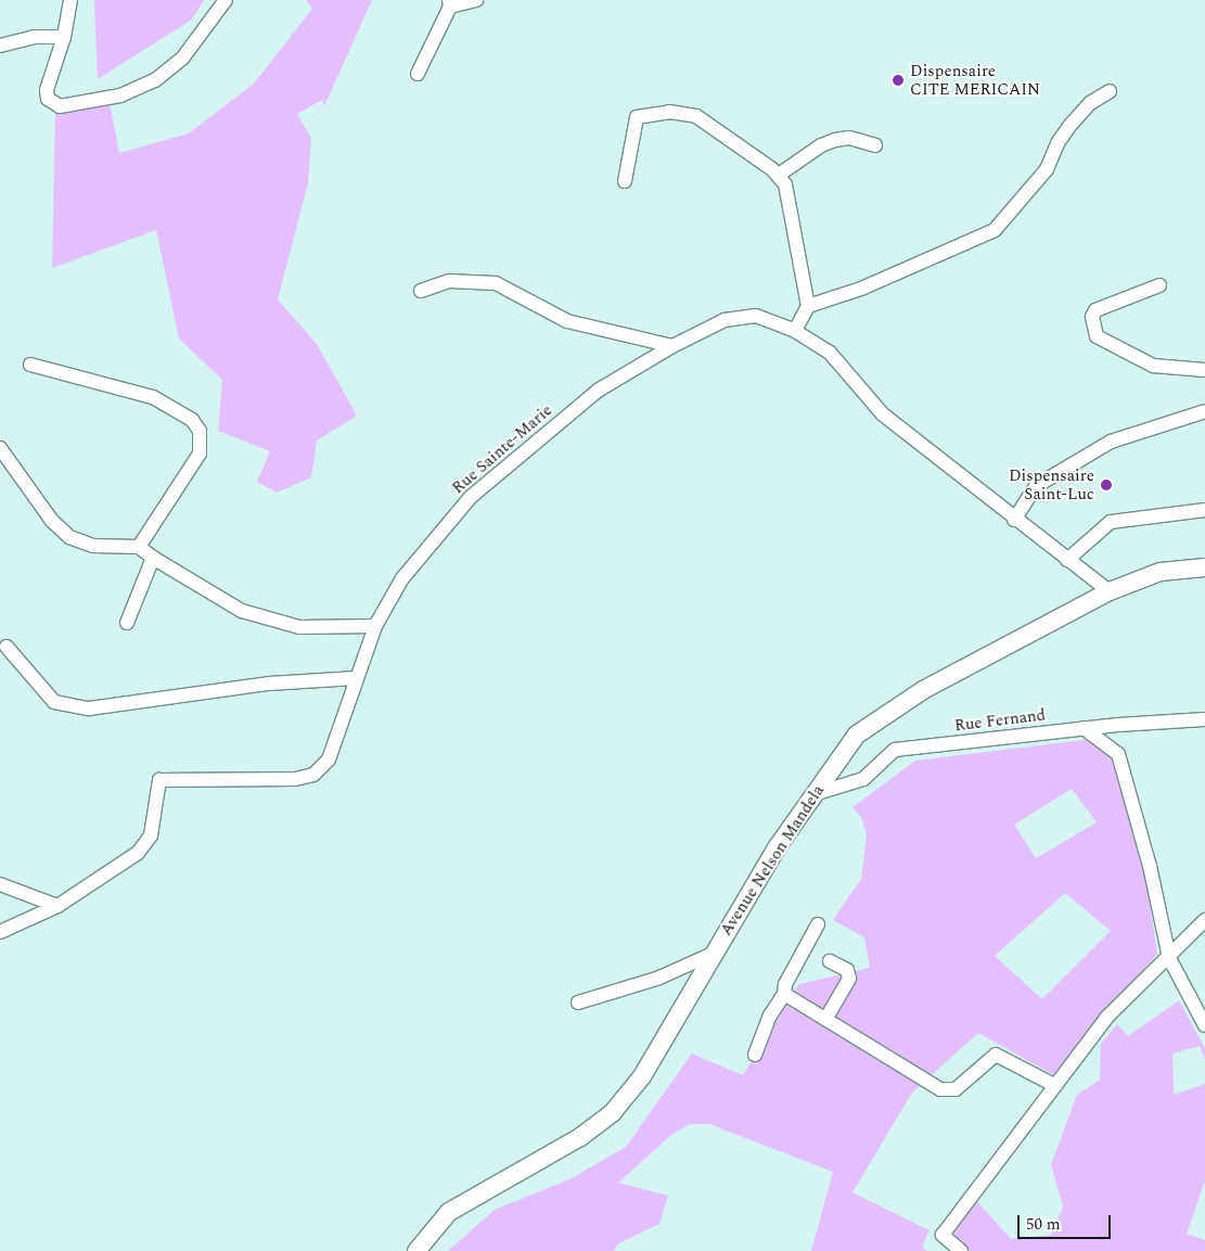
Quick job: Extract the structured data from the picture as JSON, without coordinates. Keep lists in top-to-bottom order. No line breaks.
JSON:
{"streets":{"street":["Rue Sainte-Marie","Rue Fernand","Avenue Nelson Mandela"]},"crossings":[["Rue Sainte-Marie","Avenue Nelson Mandela"],["Rue Fernand","Avenue Nelson Mandela"]],"places":["Dispensaire CITE MERICAIN","Dispensaire Saint-Luc"],"scale_bar":"50 m"}
